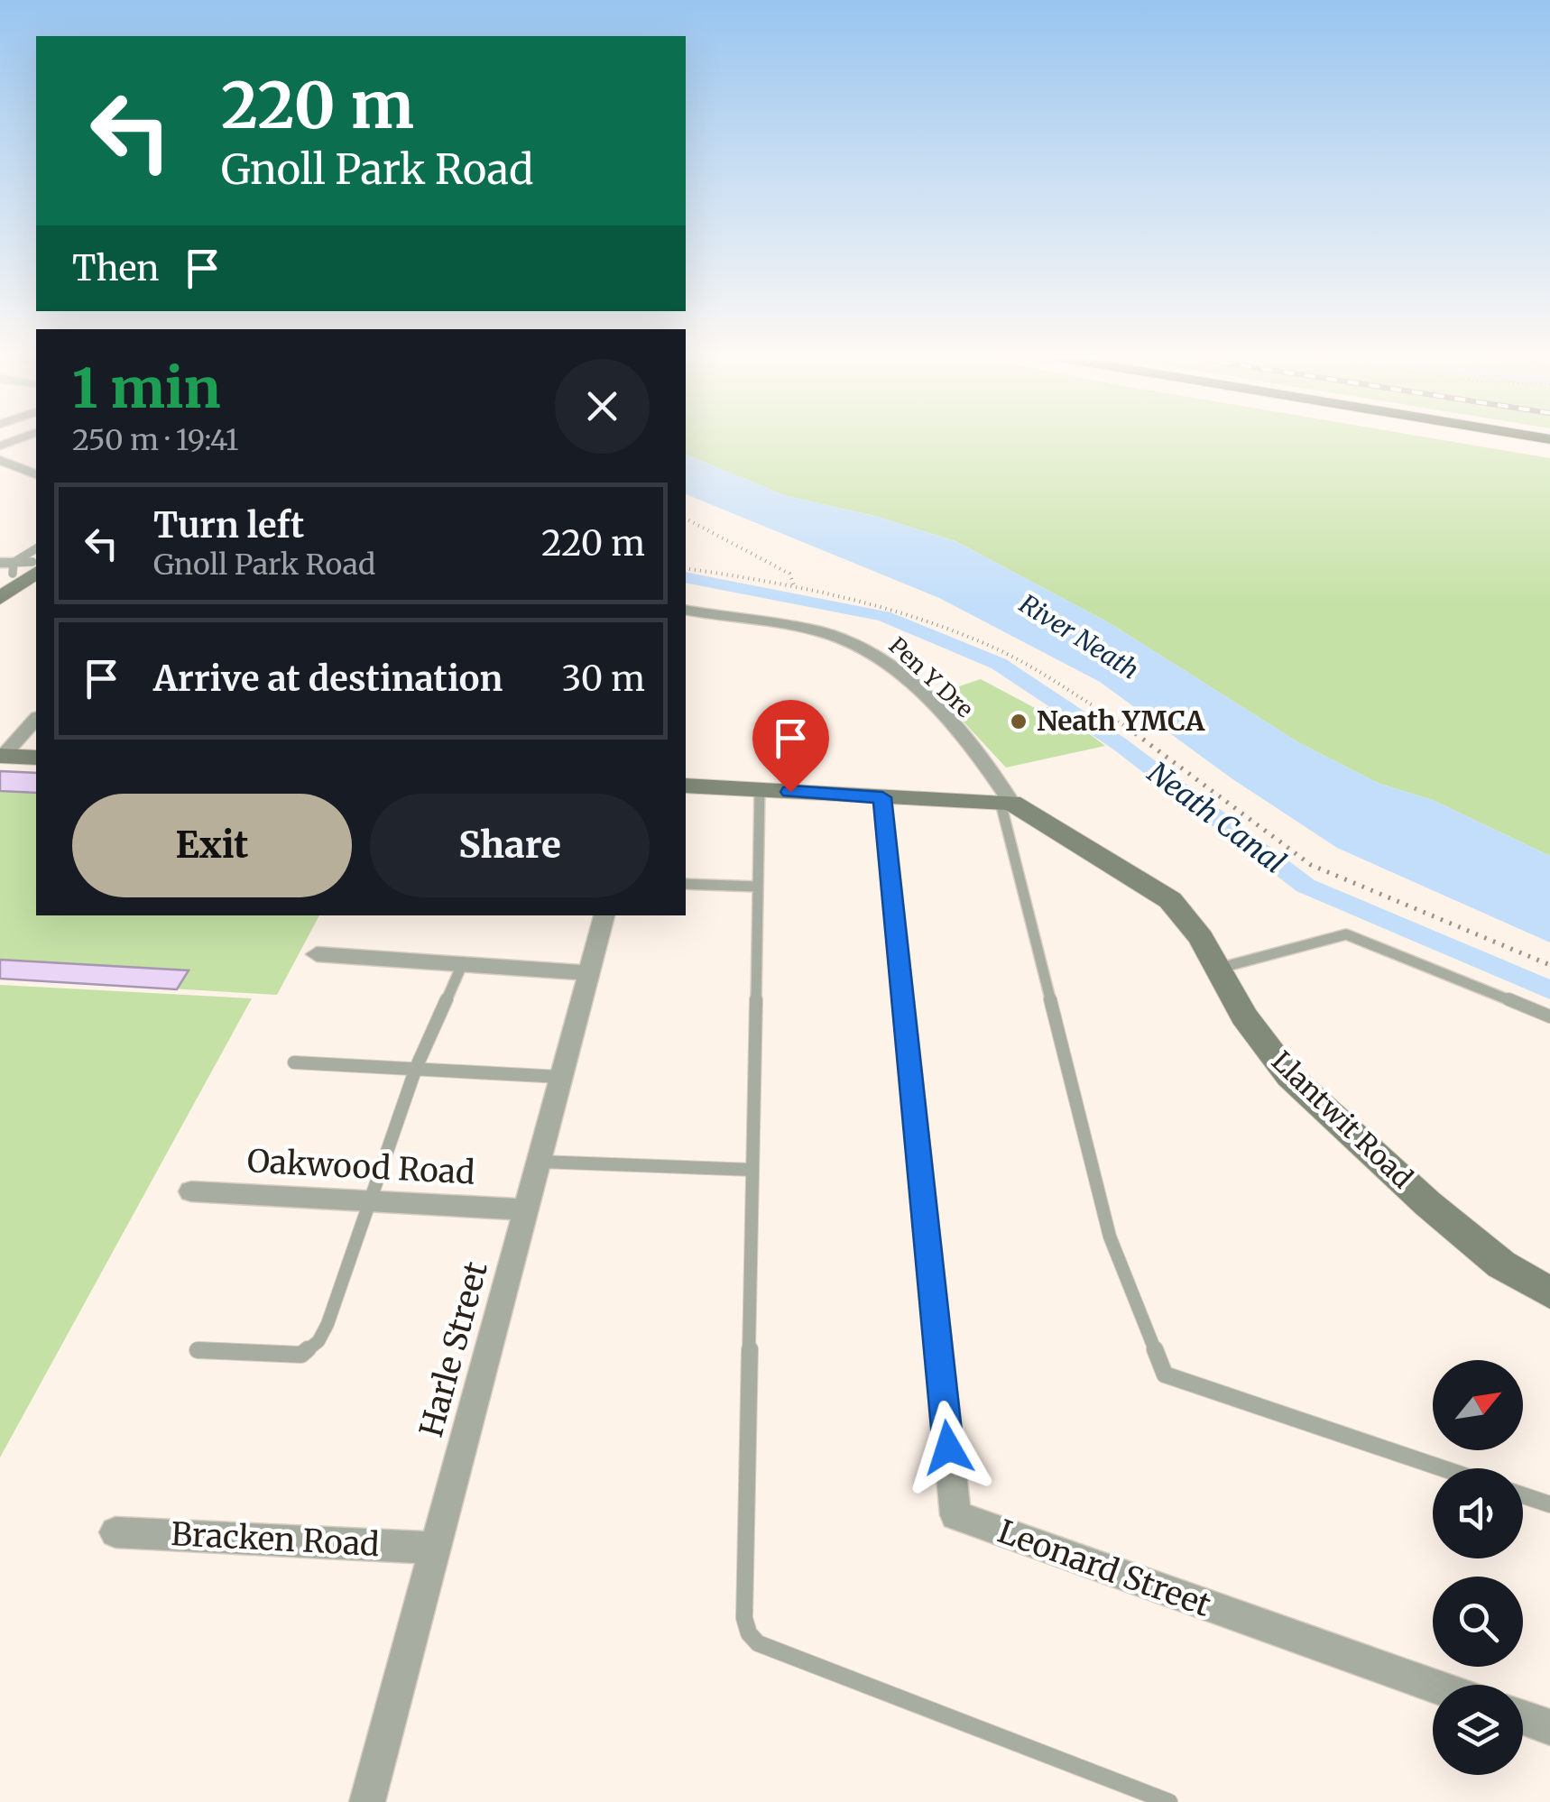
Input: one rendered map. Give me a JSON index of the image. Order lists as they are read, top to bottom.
{
  "streets": {
    "main road": ["Llantwit Road"],
    "street": [
      "Pen Y Dre",
      "Oakwood Road",
      "Harle Street",
      "Bracken Road",
      "Leonard Street"
    ]
  },
  "crossings": [
    ["Pen Y Dre", "Llantwit Road"],
    ["Llantwit Road", "Leonard Street"],
    ["Oakwood Road", "Harle Street"],
    ["Harle Street", "Bracken Road"]
  ],
  "water": ["River Neath", "Neath Canal"],
  "places": ["Neath YMCA"],
  "north": "top right",
  "page": {
    "turn": ["220 m", "Gnoll Park Road"],
    "then": "Then",
    "heading": ["1 min", "250 m · 19:41"],
    "list": [
      {
        "name": "Turn left",
        "note": "Gnoll Park Road",
        "value": "220 m"
      },
      {
        "name": "Arrive at destination",
        "value": "30 m"
      }
    ],
    "buttons": ["Exit", "Share"]
  }
}
